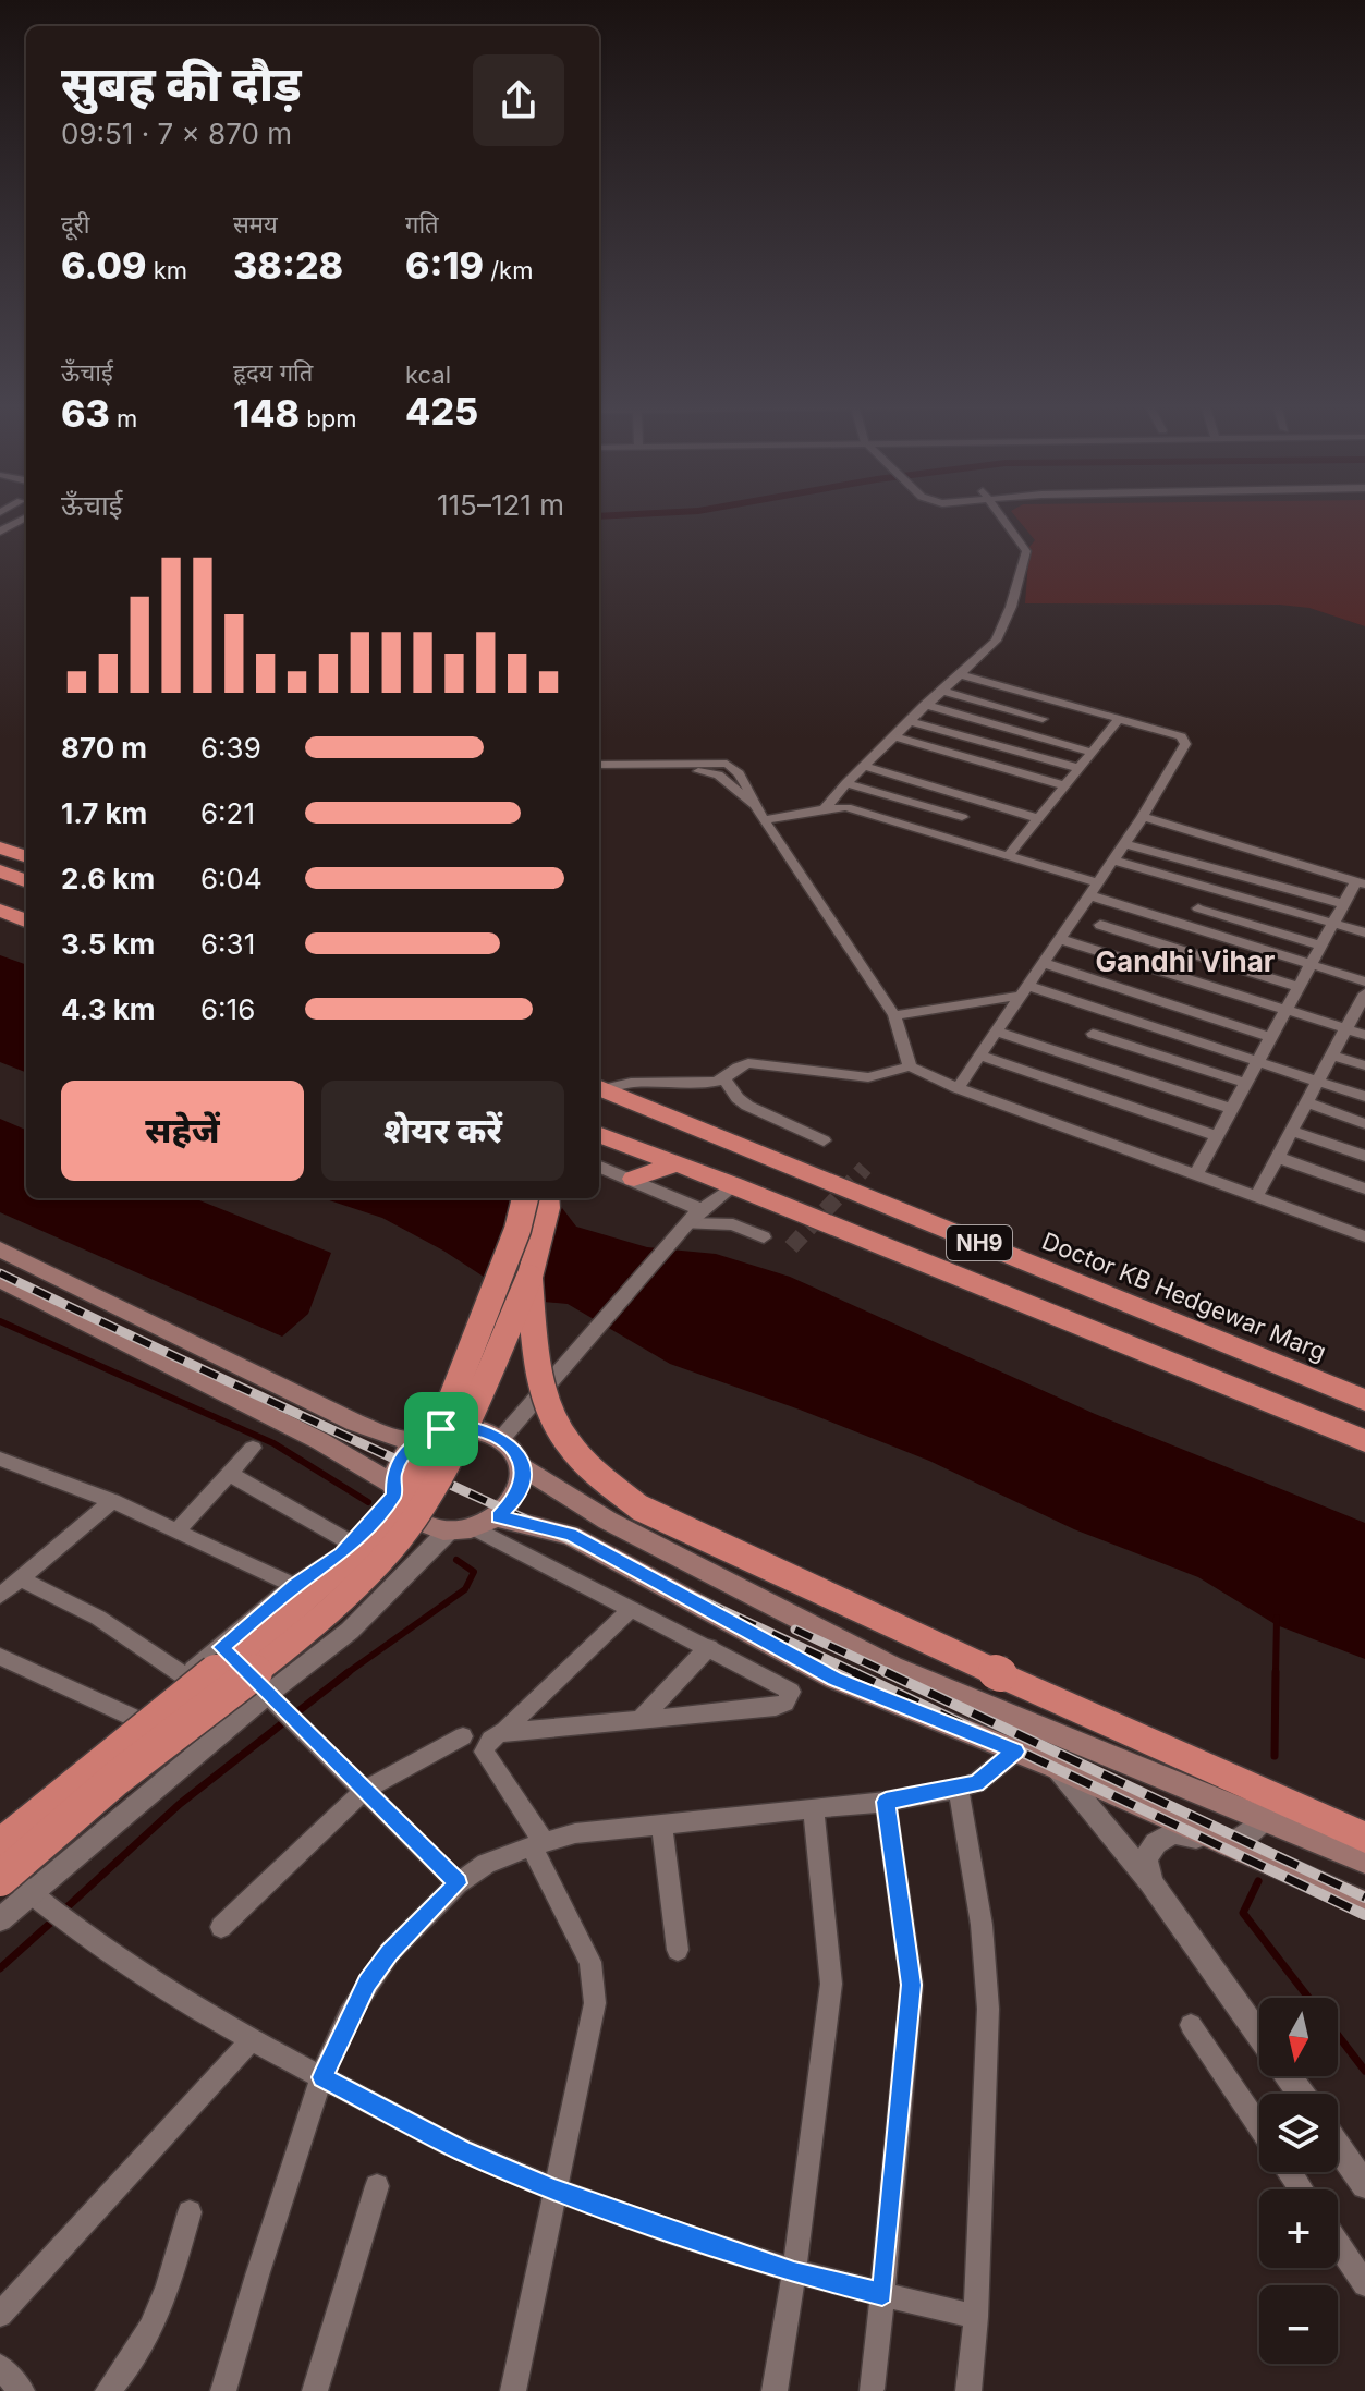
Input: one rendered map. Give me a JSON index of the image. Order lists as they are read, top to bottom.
{
  "streets": {
    "highway": ["NH9", "Doctor KB Hedgewar Marg"]
  },
  "districts": ["Gandhi Vihar"],
  "north": "bottom",
  "page": {
    "heading": ["सुबह की दौड़", "09:51 · 7 × 870 m"],
    "stats": [
      ["दूरी", "6.09 km"],
      ["समय", "38:28"],
      ["गति", "6:19 /km"],
      ["ऊँचाई", "63 m"],
      ["हृदय गति", "148 bpm"],
      ["kcal", "425"]
    ],
    "chart": ["ऊँचाई", "115–121 m"],
    "list": [
      {
        "name": "870 m",
        "note": "6:39"
      },
      {
        "name": "1.7 km",
        "note": "6:21"
      },
      {
        "name": "2.6 km",
        "note": "6:04"
      },
      {
        "name": "3.5 km",
        "note": "6:31"
      },
      {
        "name": "4.3 km",
        "note": "6:16"
      }
    ],
    "buttons": ["सहेजें", "शेयर करें"],
    "map_buttons": ["+", "−"]
  }
}
